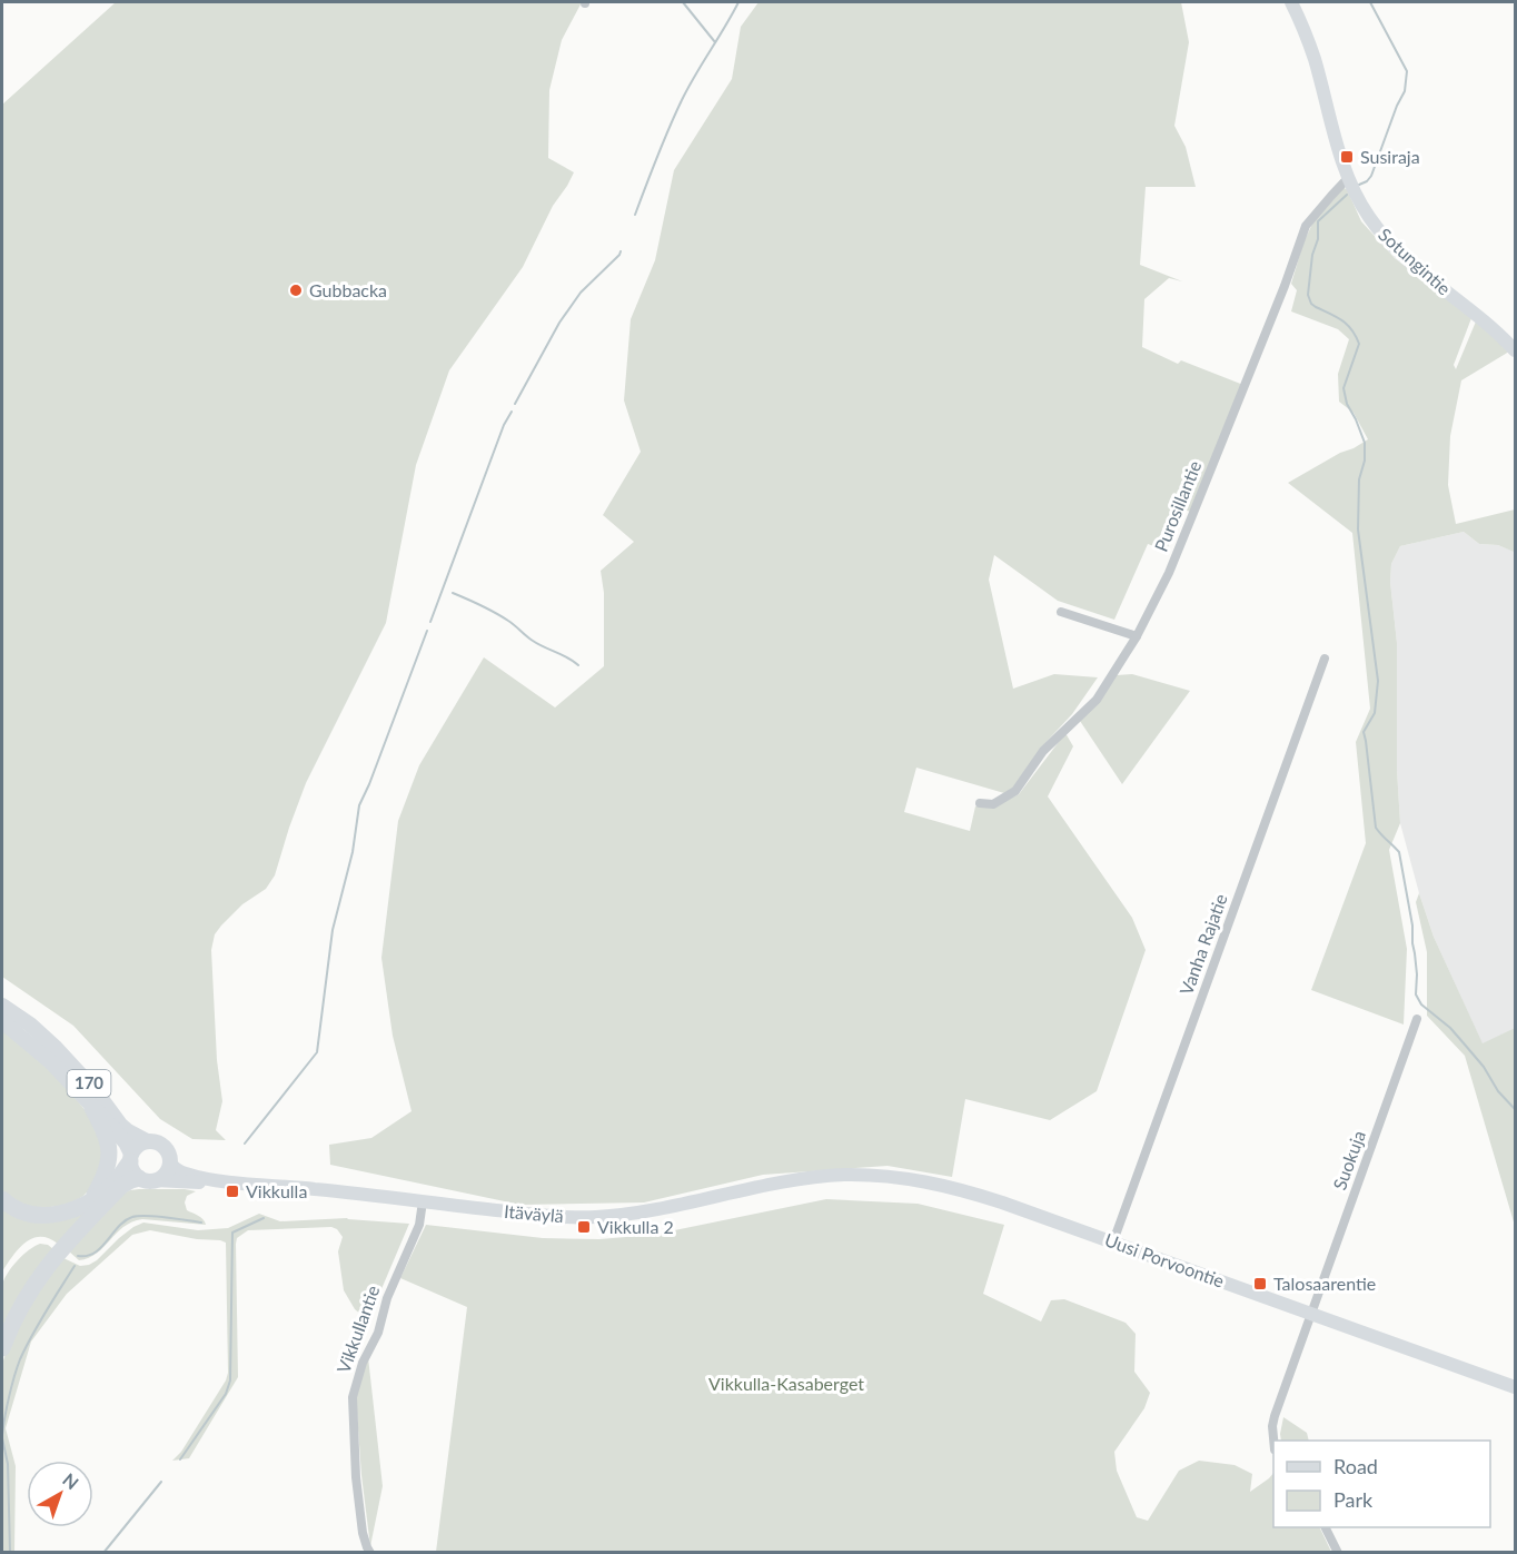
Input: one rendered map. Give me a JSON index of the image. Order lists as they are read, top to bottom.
{
  "streets": {
    "main road": [
      "Sotungintie",
      "170",
      "Itäväylä",
      "Uusi Porvoontie"
    ],
    "street": [
      "Purosillantie",
      "Vanha Rajatie",
      "Suokuja",
      "Vikkullantie"
    ]
  },
  "crossings": [
    ["Sotungintie", "Purosillantie"],
    ["Vanha Rajatie", "Uusi Porvoontie"],
    ["170", "Itäväylä"],
    ["Suokuja", "Uusi Porvoontie"],
    ["Itäväylä", "Uusi Porvoontie"],
    ["Itäväylä", "Vikkullantie"]
  ],
  "parks": ["Vikkulla-Kasaberget"],
  "places": {
    "transit": [
      "Susiraja",
      "Vikkulla",
      "Vikkulla 2",
      "Talosaarentie"
    ],
    "other": ["Gubbacka"]
  },
  "legend": ["Road", "Park"],
  "north": "top right"
}
